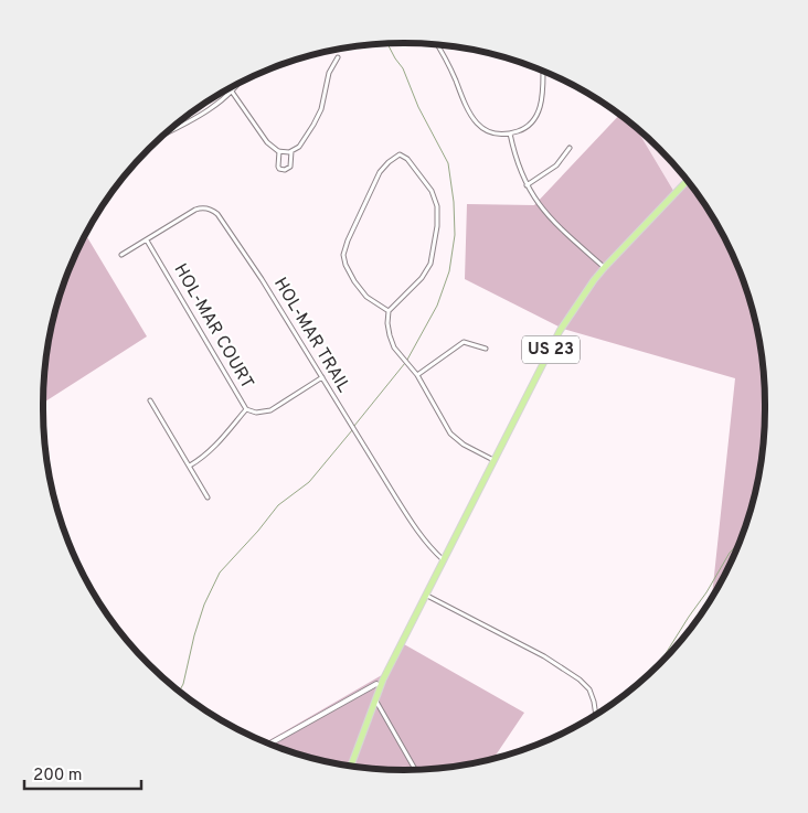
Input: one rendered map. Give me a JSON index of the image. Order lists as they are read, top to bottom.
{
  "streets": {
    "main road": ["US 23"],
    "street": ["HOL-MAR COURT", "HOL-MAR TRAIL"]
  },
  "crossings": [
    ["HOL-MAR COURT", "HOL-MAR TRAIL"],
    ["HOL-MAR TRAIL", "US 23"]
  ],
  "scale_bar": "200 m"
}
